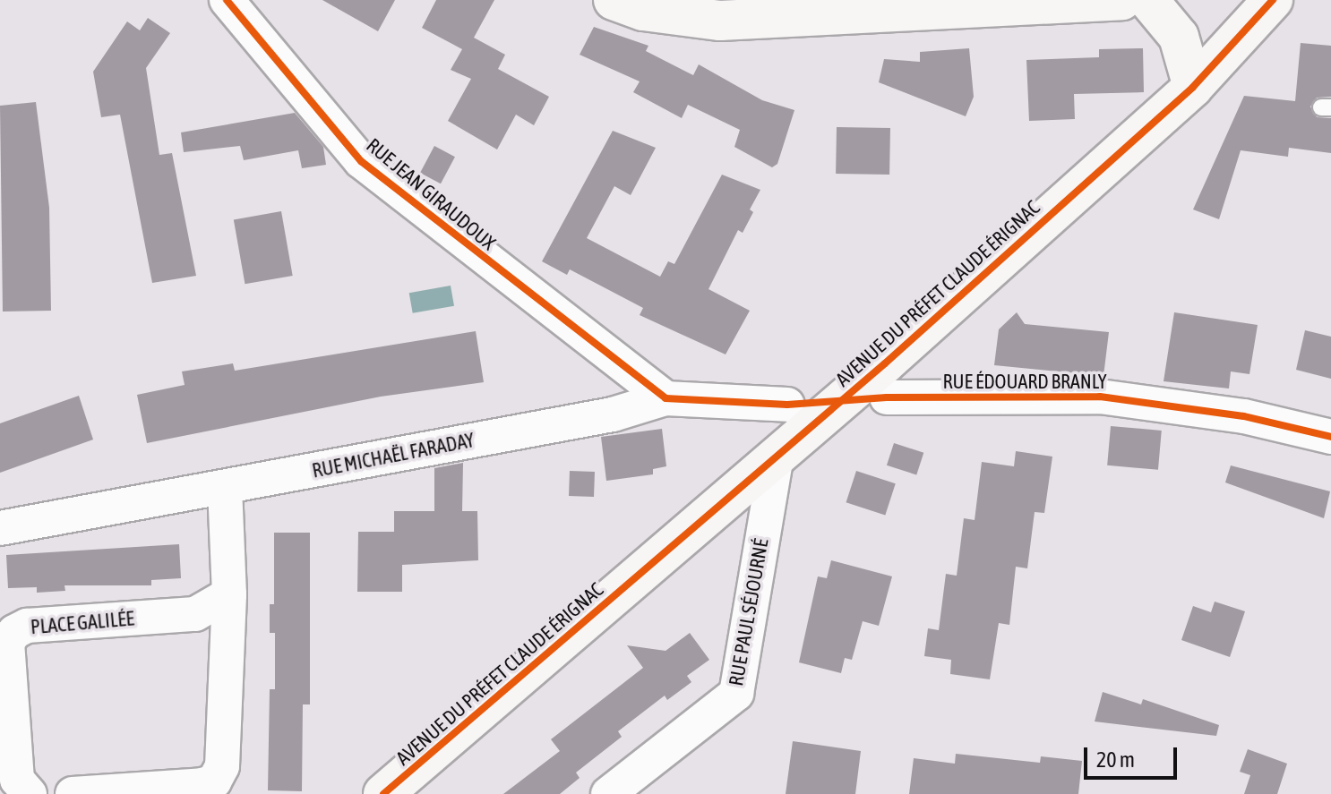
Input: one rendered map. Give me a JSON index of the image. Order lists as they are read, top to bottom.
{
  "streets": {
    "street": [
      "RUE JEAN GIRAUDOUX",
      "AVENUE DU PRÉFET CLAUDE ÉRIGNAC",
      "RUE ÉDOUARD BRANLY",
      "RUE MICHAËL FARADAY",
      "RUE PAUL SÉJOURNÉ",
      "PLACE GALILÉE"
    ]
  },
  "crossings": [
    ["RUE JEAN GIRAUDOUX", "RUE MICHAËL FARADAY"],
    ["AVENUE DU PRÉFET CLAUDE ÉRIGNAC", "RUE PAUL SÉJOURNÉ"]
  ],
  "scale_bar": "20 m"
}
